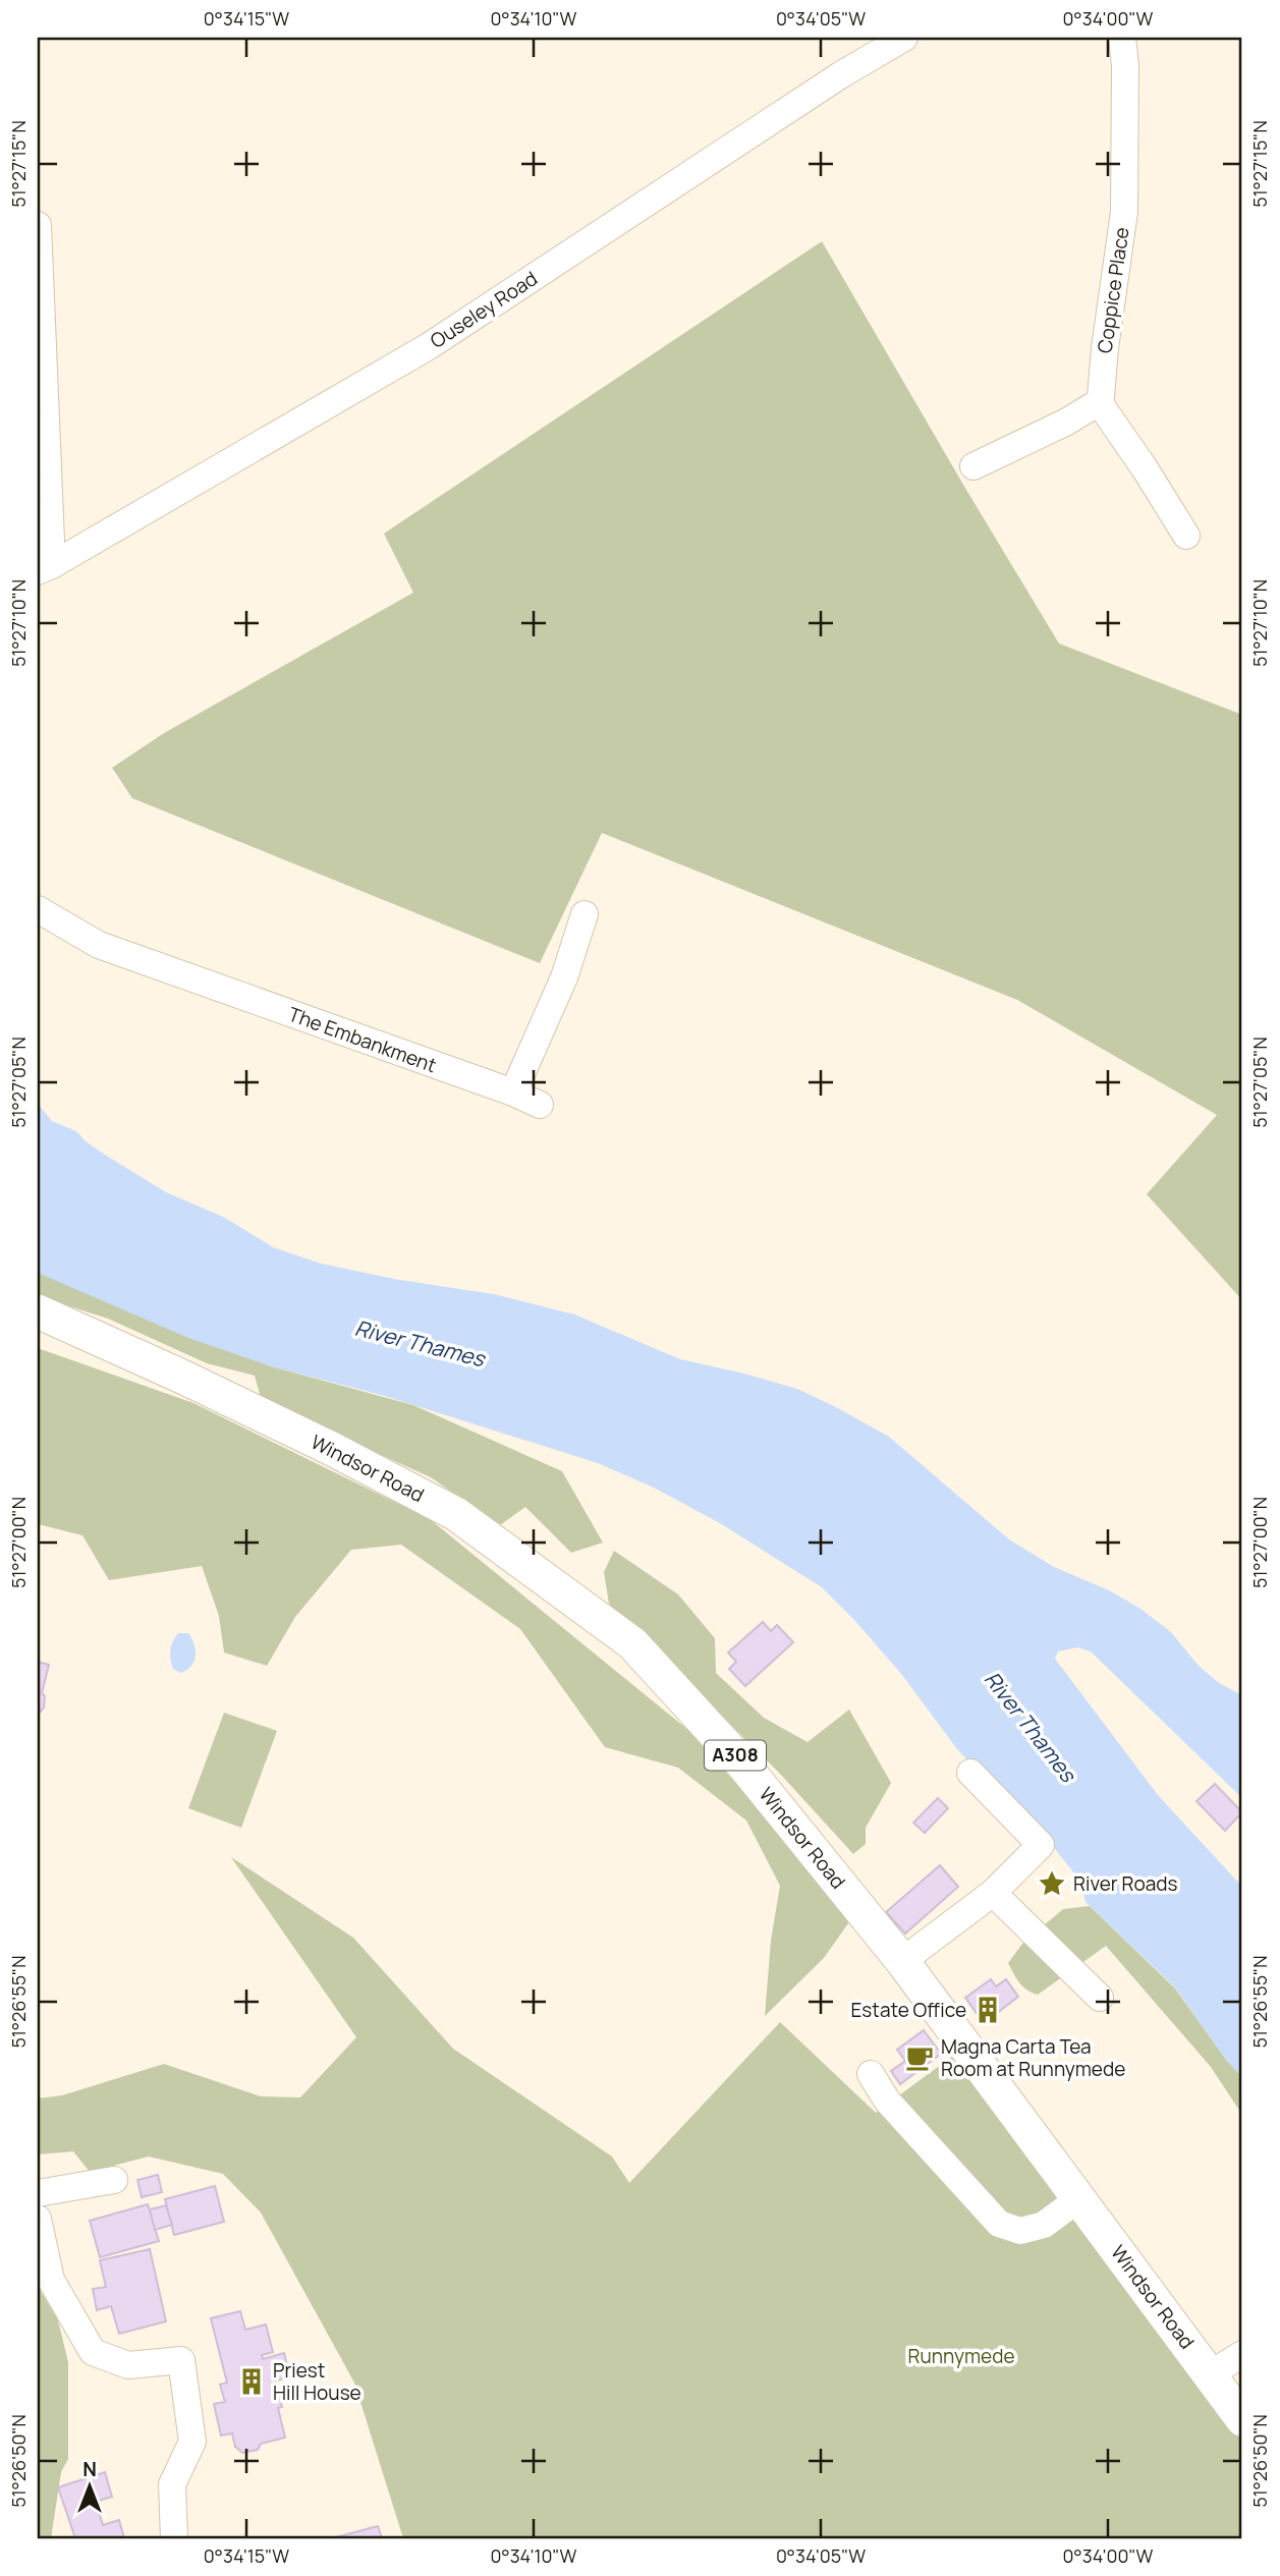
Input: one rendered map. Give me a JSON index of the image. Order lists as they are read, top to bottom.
{
  "streets": {
    "main road": ["Windsor Road", "A308"],
    "street": ["Coppice Place", "Ouseley Road", "The Embankment"]
  },
  "water": ["River Thames"],
  "parks": ["Runnymede"],
  "places": {
    "place": ["River Roads"],
    "building": ["Estate Office", "Priest Hill House"],
    "cafe": ["Magna Carta Tea Room at Runnymede"]
  },
  "north": "top",
  "coordinates": [
    "0°34'15\"W",
    "0°34'10\"W",
    "0°34'05\"W",
    "0°34'00\"W",
    "51°27'15\"N",
    "51°27'10\"N",
    "51°27'05\"N",
    "51°27'00\"N",
    "51°26'55\"N",
    "51°26'50\"N"
  ]
}
